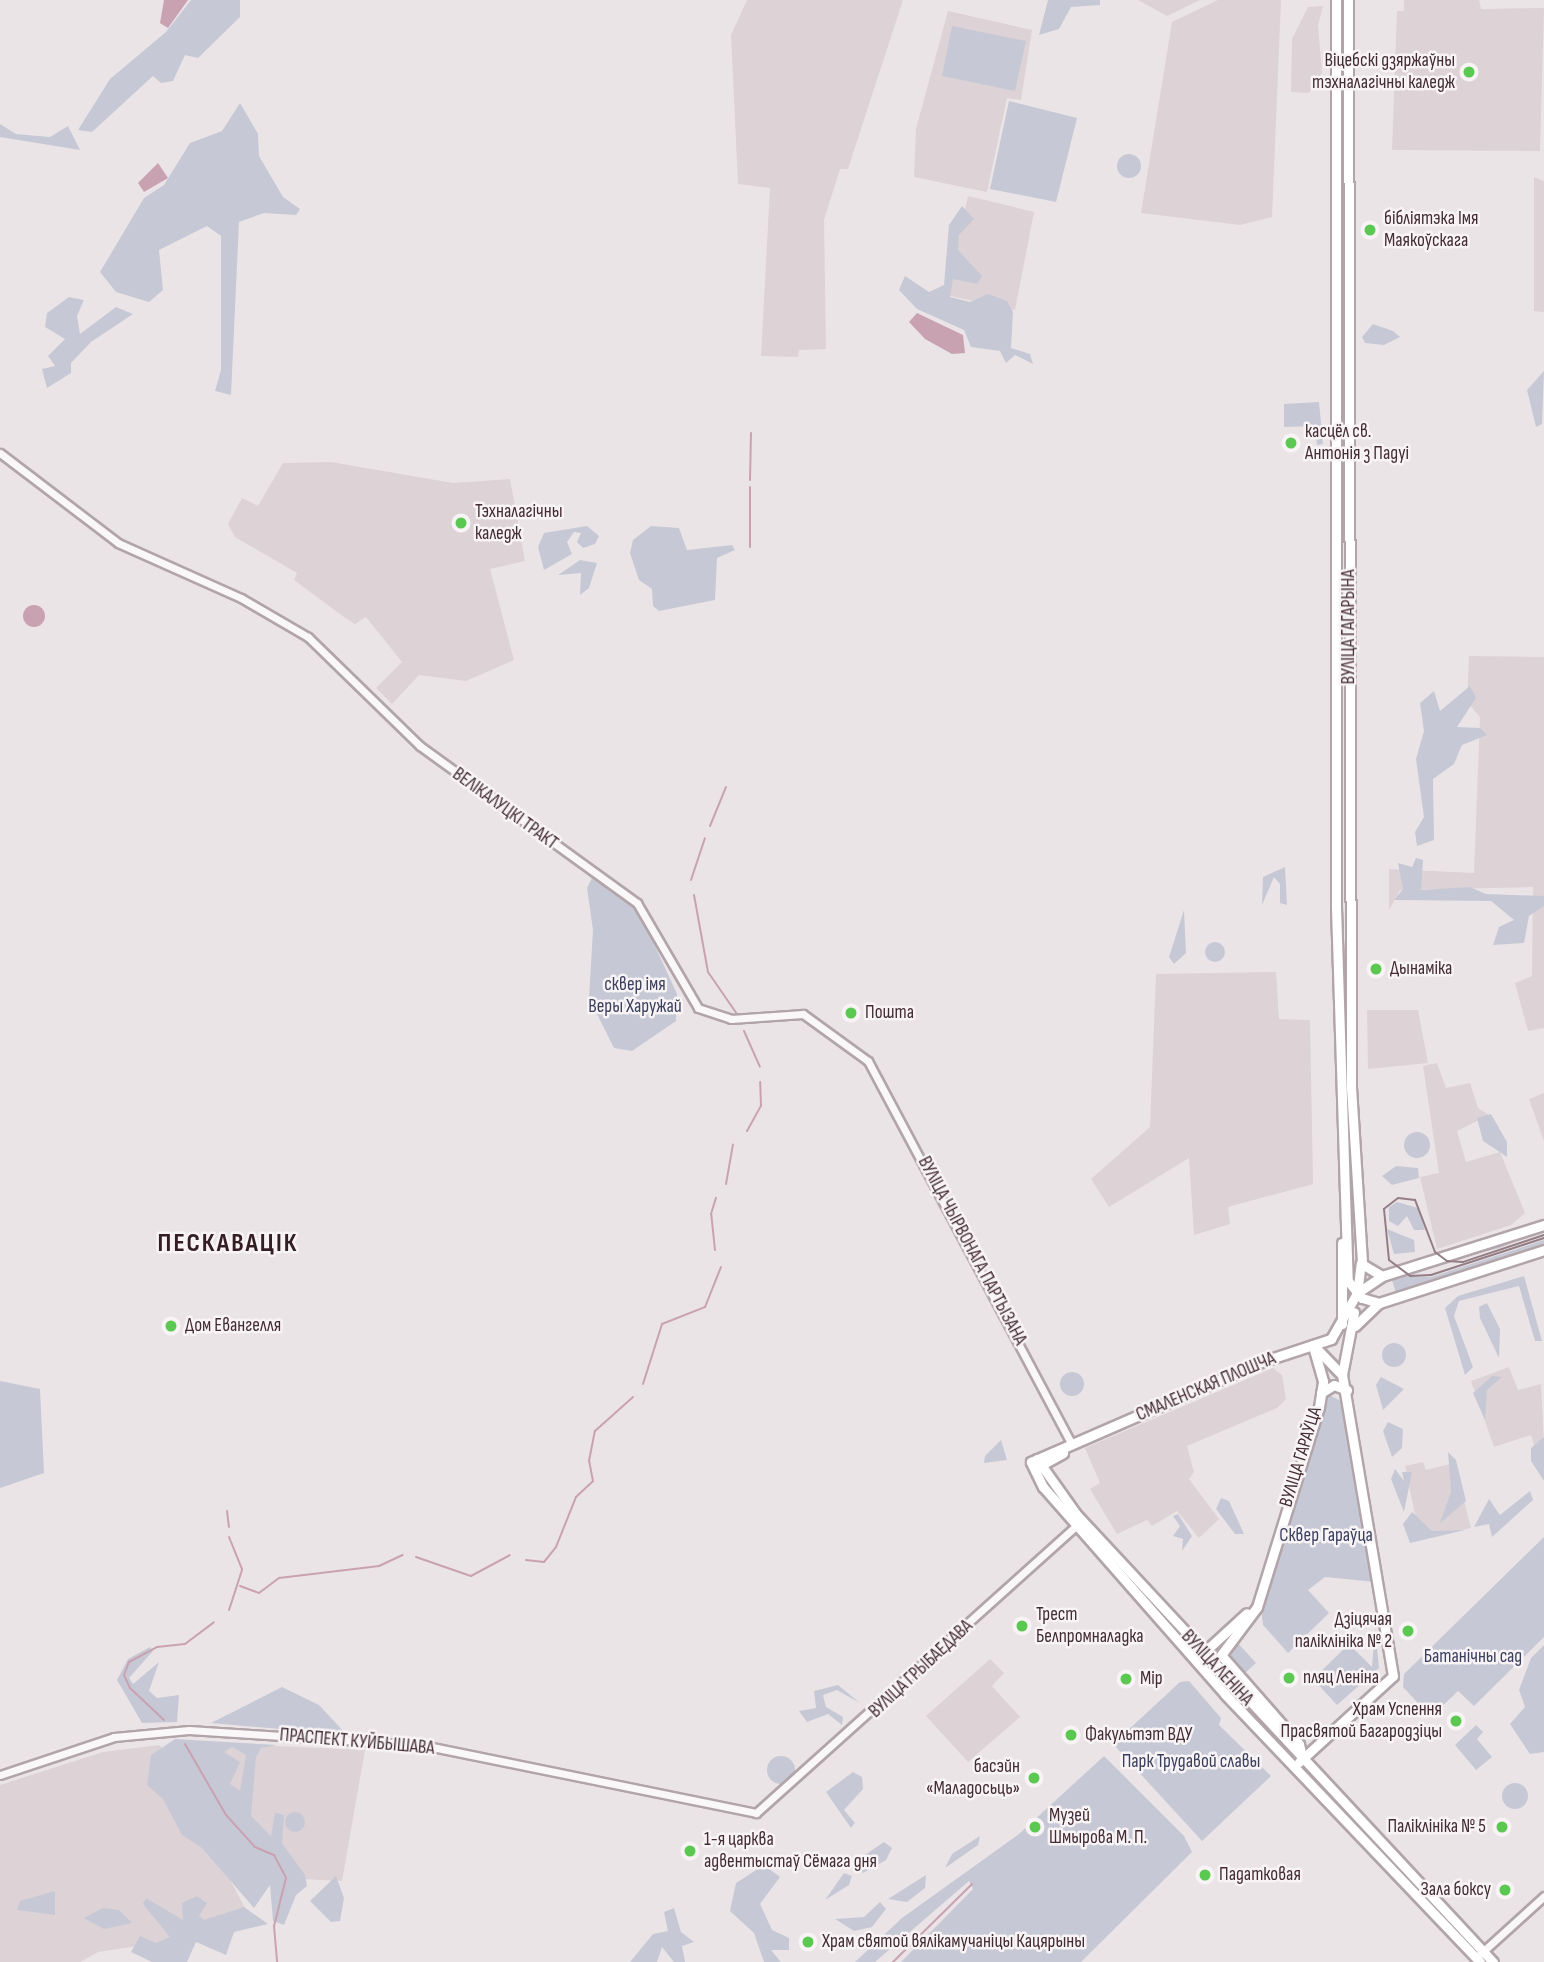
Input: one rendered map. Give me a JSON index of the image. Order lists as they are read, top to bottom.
{
  "streets": {
    "main road": [
      "ВУЛІЦА ГАГАРЫНА",
      "СМАЛЕНСКАЯ ПЛОШЧА",
      "ВУЛІЦА ГАРАЎЦА",
      "ВУЛІЦА ЛЕНІНА"
    ],
    "street": [
      "ВЕЛІКАЛУЦКІ ТРАКТ",
      "ВУЛІЦА ЧЫРВОНАГА ПАРТЫЗАНА",
      "ВУЛІЦА ГРЫБАЕДАВА",
      "ПРАСПЕКТ КУЙБЫШАВА"
    ]
  },
  "crossings": [
    ["ВУЛІЦА ГАГАРЫНА", "СМАЛЕНСКАЯ ПЛОШЧА"],
    ["ВЕЛІКАЛУЦКІ ТРАКТ", "ВУЛІЦА ЧЫРВОНАГА ПАРТЫЗАНА"],
    ["ВУЛІЦА ЧЫРВОНАГА ПАРТЫЗАНА", "СМАЛЕНСКАЯ ПЛОШЧА"],
    ["СМАЛЕНСКАЯ ПЛОШЧА", "ВУЛІЦА ГАРАЎЦА"],
    ["СМАЛЕНСКАЯ ПЛОШЧА", "ВУЛІЦА ЛЕНІНА"],
    ["ВУЛІЦА ГАРАЎЦА", "ВУЛІЦА ЛЕНІНА"],
    ["ВУЛІЦА ЛЕНІНА", "ВУЛІЦА ГРЫБАЕДАВА"],
    ["ВУЛІЦА ГРЫБАЕДАВА", "ПРАСПЕКТ КУЙБЫШАВА"]
  ],
  "districts": ["ПЕСКАВАЦІК"],
  "parks": [
    "сквер імя Веры Харужай",
    "Сквер Гараўца",
    "Батанічны сад",
    "Парк Трудавой славы"
  ],
  "places": [
    "Віцебскі дзяржаўны тэхналагічны каледж",
    "бібліятэка Імя Маякоўскага",
    "касцёл св. Антонія з Падуі",
    "Тэхналагічны каледж",
    "Дынаміка",
    "Пошта",
    "Дом Евангелля",
    "Трест Белпромналадка",
    "Дзіцячая паліклініка № 2",
    "пляц Леніна",
    "Мір",
    "Храм Успення Прасвятой Багародзіцы",
    "Факультэт ВДУ",
    "басэйн «Маладосьць»",
    "Музей Шмырова М. П.",
    "Паліклініка № 5",
    "1-я царква адвентыстаў Сёмага дня",
    "Падатковая",
    "Зала боксу",
    "Храм святой вялікамучаніцы Кацярыны"
  ]
}
